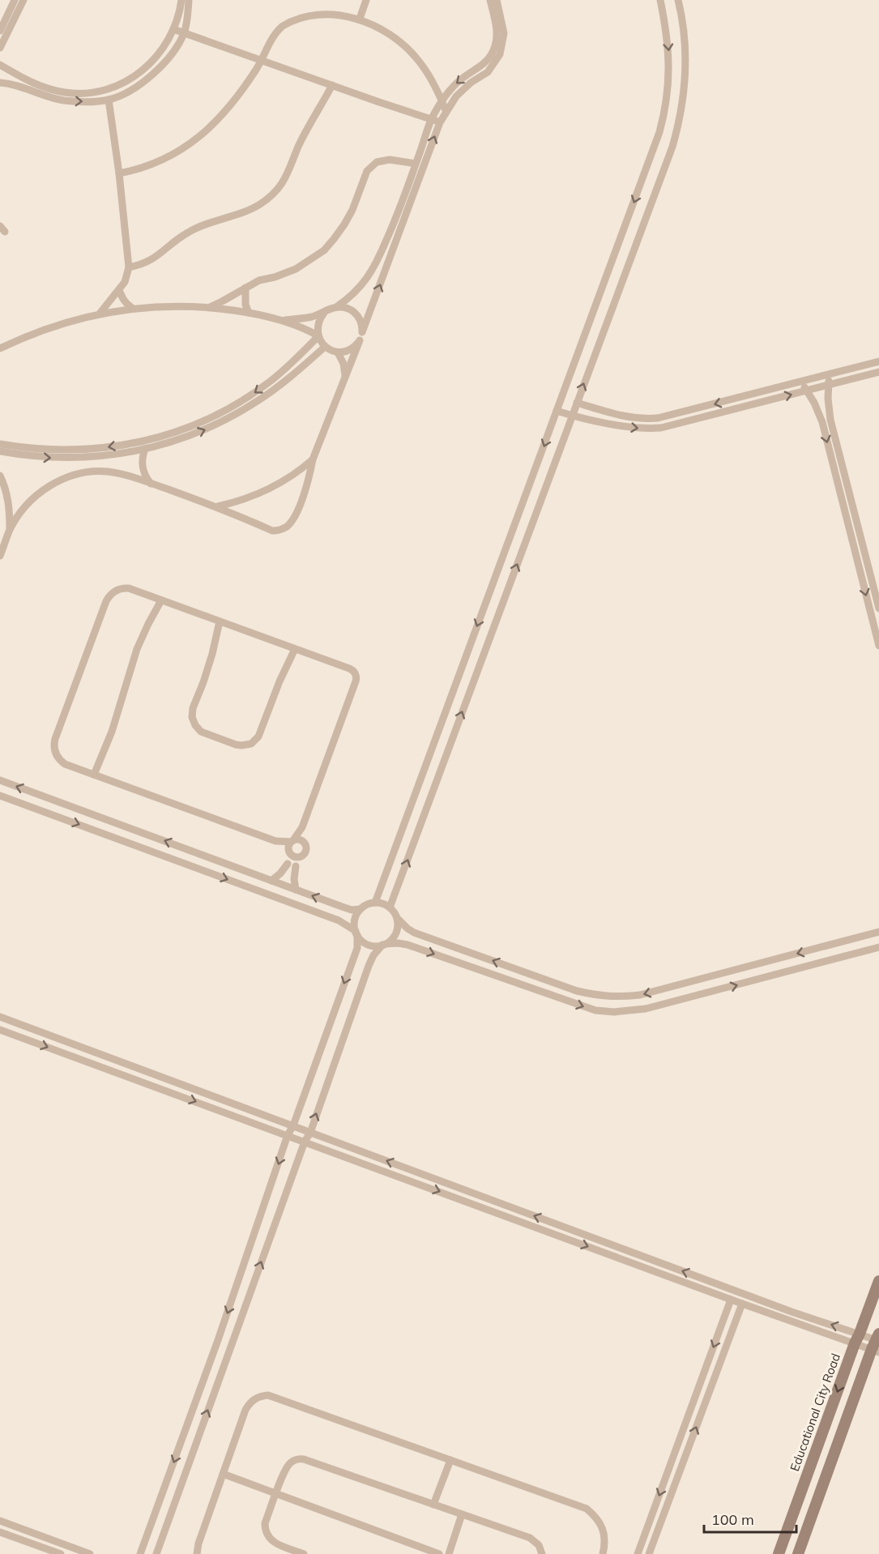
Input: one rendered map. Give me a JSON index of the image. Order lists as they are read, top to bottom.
{
  "streets": {
    "street": ["Educational City Road"]
  },
  "scale_bar": "100 m"
}
